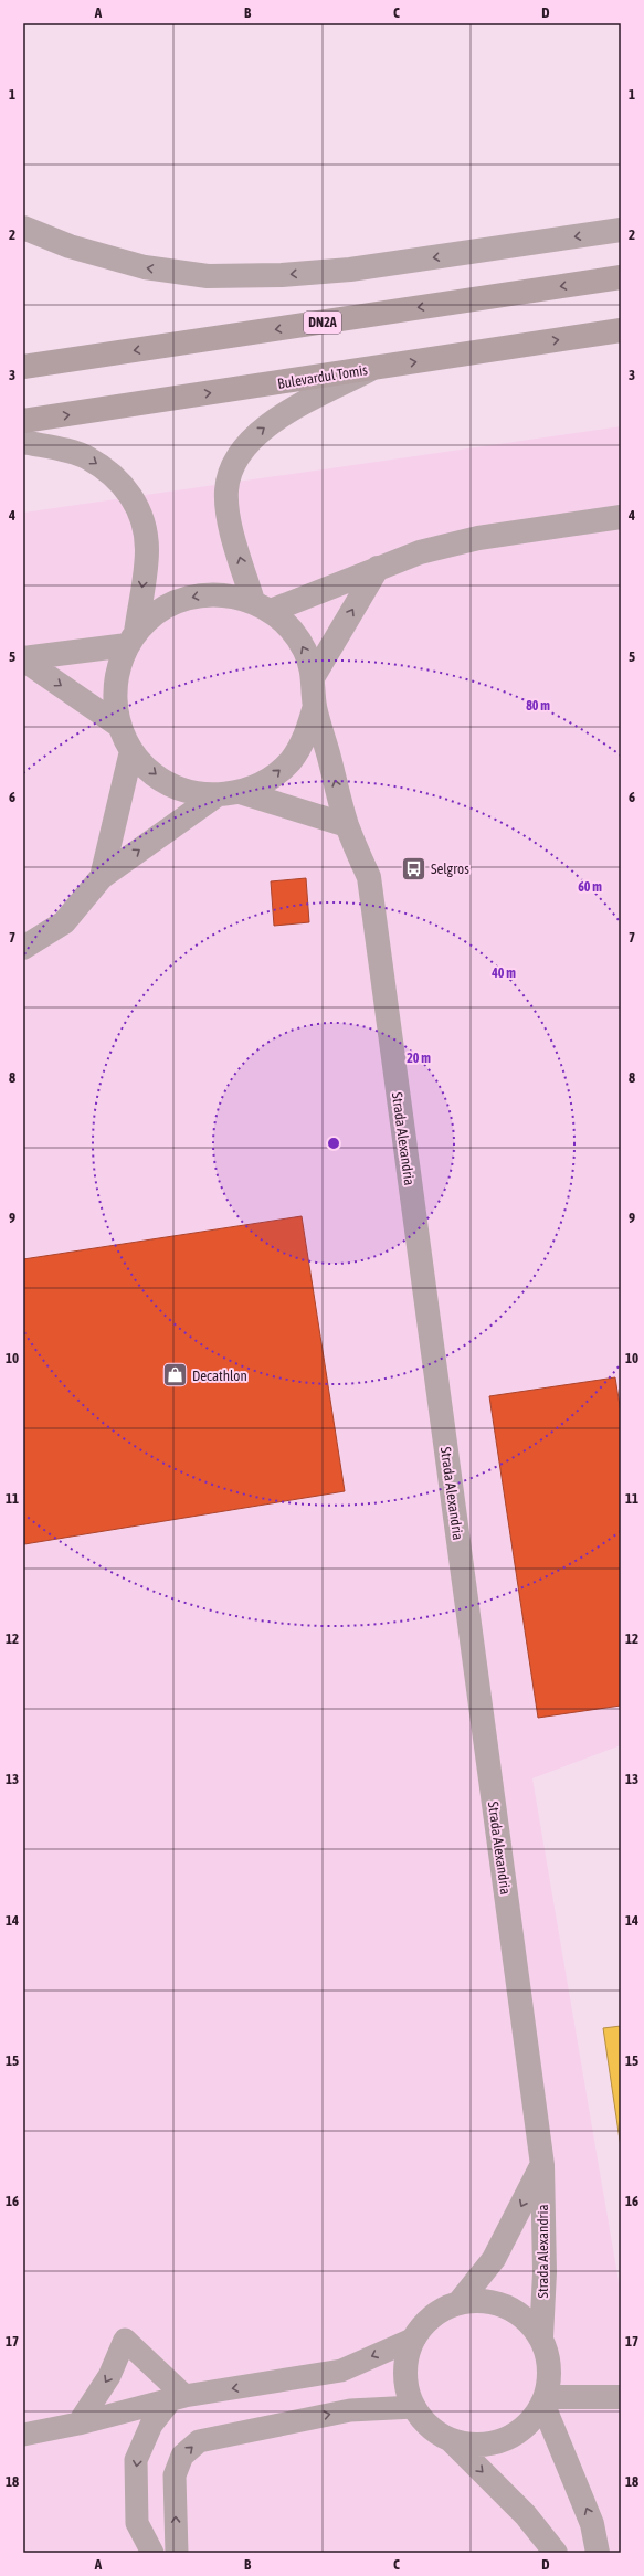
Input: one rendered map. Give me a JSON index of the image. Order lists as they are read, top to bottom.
{
  "streets": {
    "main road": ["DN2A", "Bulevardul Tomis"],
    "street": ["Strada Alexandria"]
  },
  "places": {
    "bus stop": ["Selgros"],
    "shop": ["Decathlon"]
  },
  "grid": {
    "columns": [
      "A",
      "B",
      "C",
      "D"
    ],
    "rows": [
      "1",
      "2",
      "3",
      "4",
      "5",
      "6",
      "7",
      "8",
      "9",
      "10",
      "11",
      "12",
      "13",
      "14",
      "15",
      "16",
      "17",
      "18"
    ]
  },
  "rings": [
    "80 m",
    "60 m",
    "40 m",
    "20 m"
  ]
}
